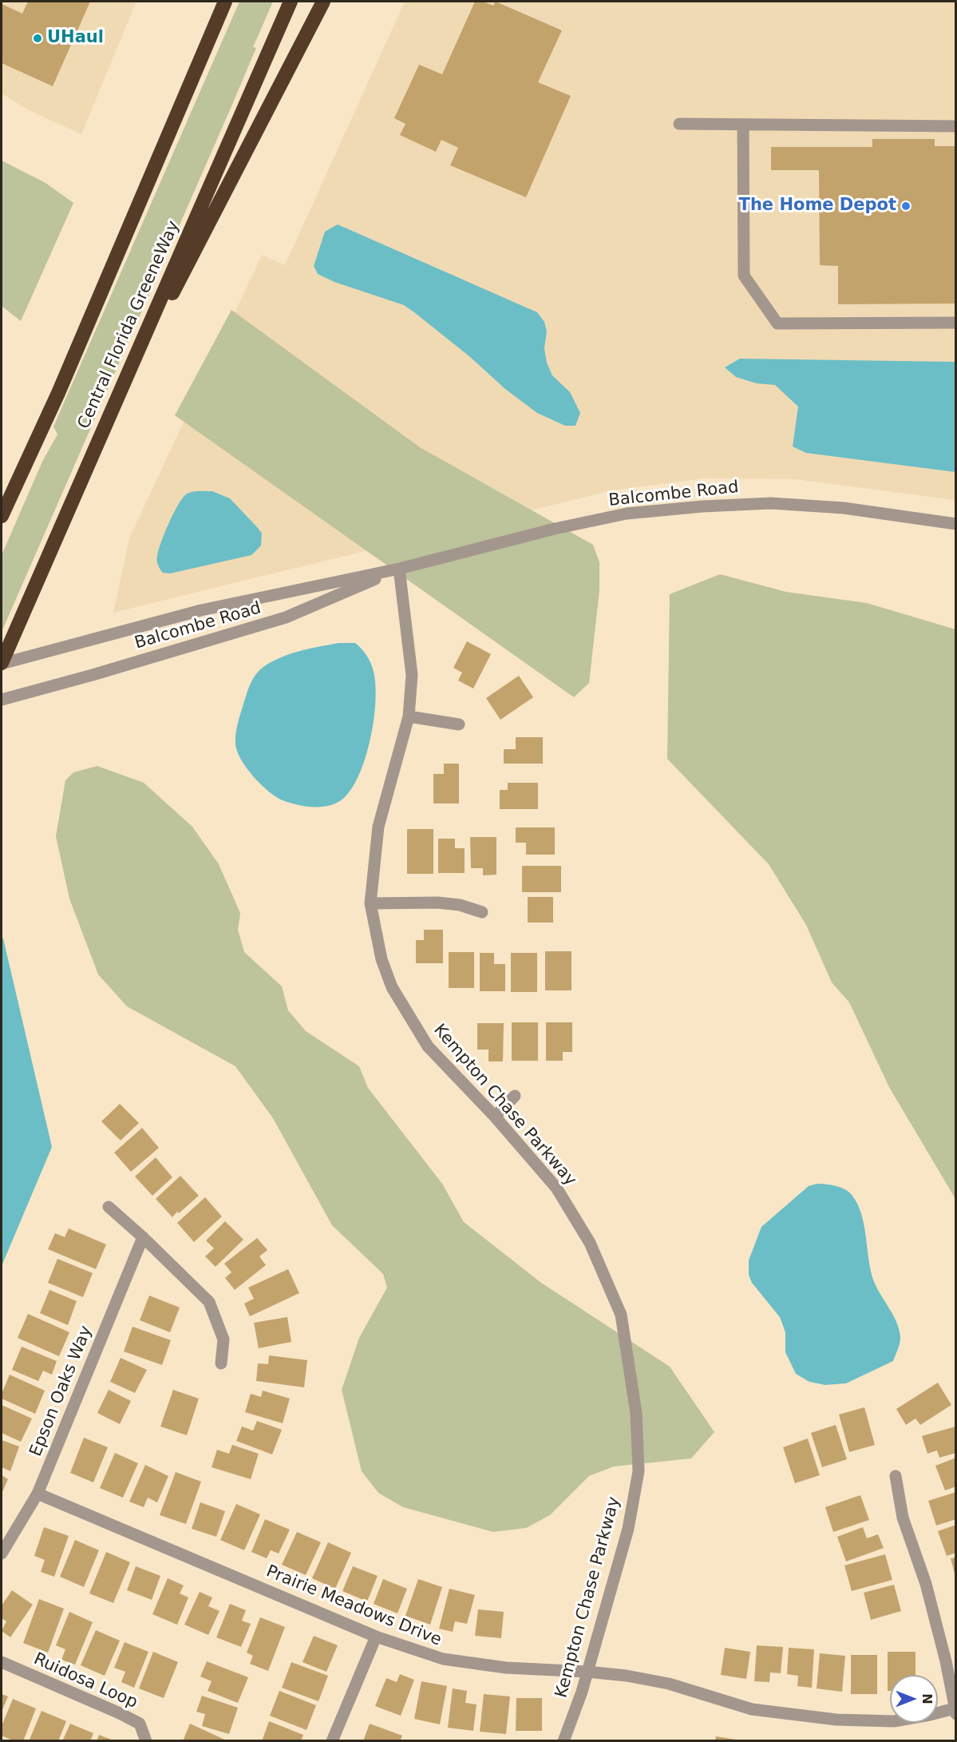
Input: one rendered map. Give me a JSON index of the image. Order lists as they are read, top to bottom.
{
  "streets": {
    "highway": ["Central Florida GreeneWay"],
    "street": [
      "Balcombe Road",
      "Kempton Chase Parkway",
      "Epson Oaks Way",
      "Prairie Meadows Drive",
      "Ruidosa Loop"
    ]
  },
  "crossings": [
    ["Central Florida GreeneWay", "Balcombe Road"],
    ["Balcombe Road", "Kempton Chase Parkway"],
    ["Kempton Chase Parkway", "Prairie Meadows Drive"],
    ["Epson Oaks Way", "Prairie Meadows Drive"]
  ],
  "places": ["UHaul", "The Home Depot"],
  "north": "right"
}
